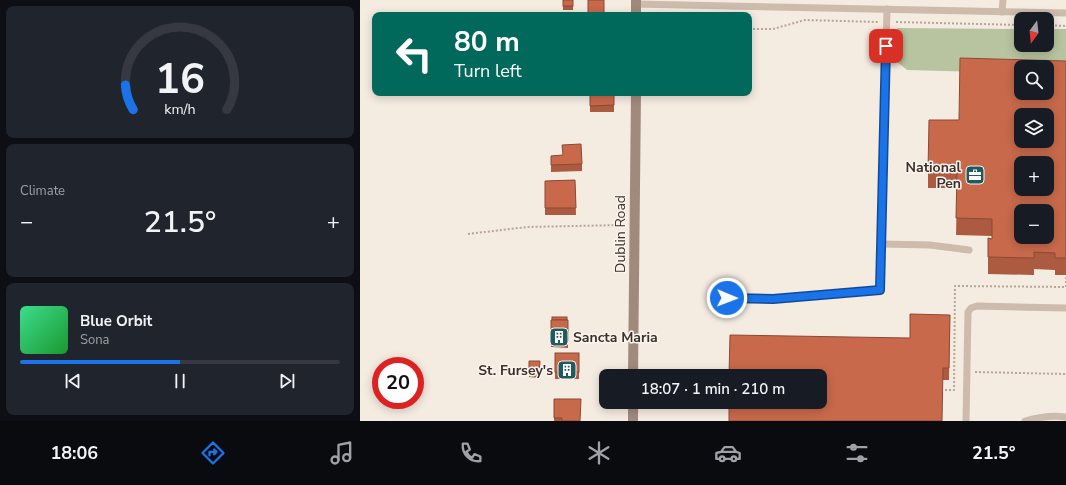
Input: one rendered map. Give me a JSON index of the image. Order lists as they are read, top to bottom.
{
  "streets": {
    "main road": ["Dublin Road"]
  },
  "places": {
    "office": ["National Pen"],
    "building": ["Sancta Maria", "St. Fursey's"]
  },
  "north": "bottom",
  "page": {
    "map_buttons": ["+", "−"],
    "turn": ["80 m", "Turn left"],
    "tile": "Climate",
    "heat": ["−", "21.5°", "+"],
    "song": ["Blue Orbit", "Sona"],
    "limit": "20",
    "trip": "18:07 · 1 min · 210 m",
    "tabs": ["18:06", "21.5°"],
    "gauge": ["16", "km/h"]
  }
}
